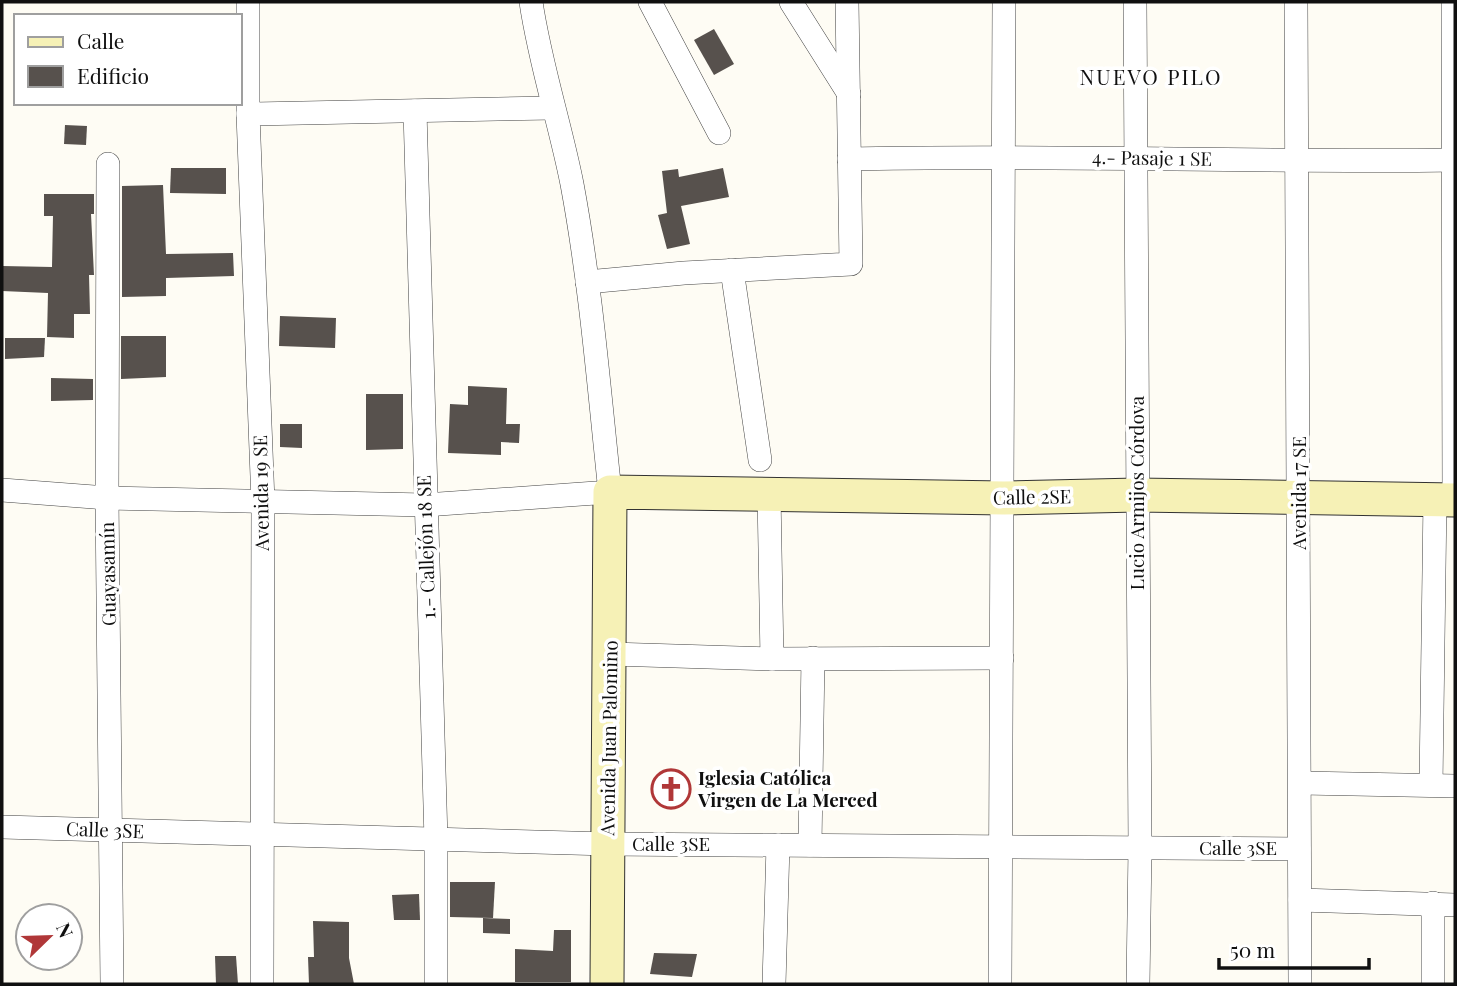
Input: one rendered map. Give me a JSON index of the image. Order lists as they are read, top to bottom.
{
  "streets": {
    "street": [
      "4.- Pasaje 1 SE",
      "Avenida 19 SE",
      "Lucio Armijos Córdova",
      "Avenida 17 SE",
      "Calle 2SE",
      "1.- Callejón 18 SE",
      "Guayasamín",
      "Avenida Juan Palomino",
      "Calle 3SE"
    ]
  },
  "crossings": [
    ["4.- Pasaje 1 SE", "Lucio Armijos Córdova"],
    ["4.- Pasaje 1 SE", "Avenida 17 SE"],
    ["Avenida 19 SE", "Calle 3SE"],
    ["Lucio Armijos Córdova", "Calle 2SE"],
    ["Lucio Armijos Córdova", "Calle 3SE"],
    ["Avenida 17 SE", "Calle 2SE"],
    ["Avenida 17 SE", "Calle 3SE"],
    ["Calle 2SE", "Avenida Juan Palomino"],
    ["1.- Callejón 18 SE", "Calle 3SE"],
    ["Guayasamín", "Calle 3SE"],
    ["Avenida Juan Palomino", "Calle 3SE"]
  ],
  "districts": ["NUEVO PILO"],
  "places": {
    "church": ["Iglesia Católica Virgen de La Merced"]
  },
  "legend": ["Calle", "Edificio"],
  "scale_bar": "50 m",
  "north": "top right"
}
